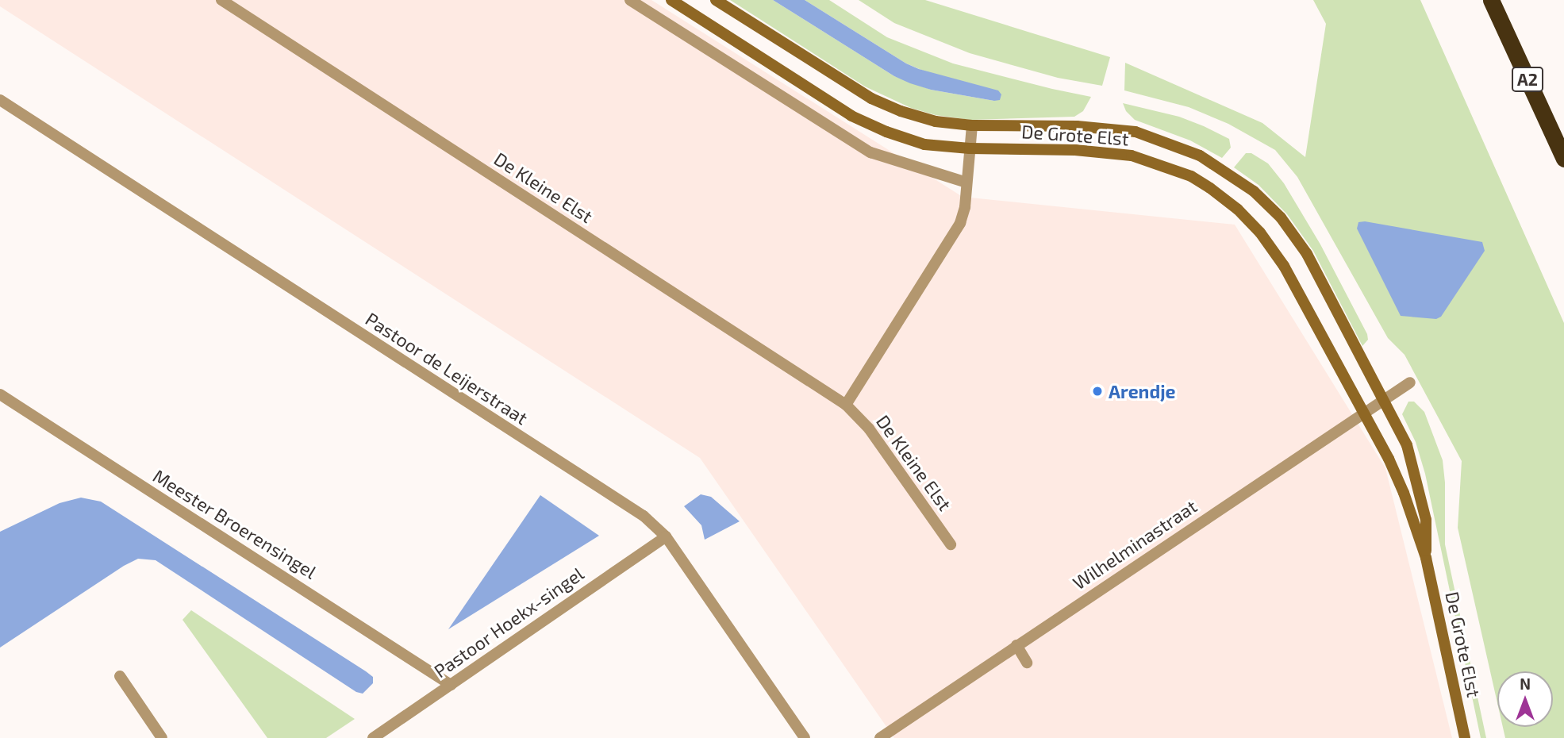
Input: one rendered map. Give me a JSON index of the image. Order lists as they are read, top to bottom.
{
  "streets": {
    "highway": ["A2"],
    "main road": ["De Grote Elst"],
    "street": [
      "De Kleine Elst",
      "Pastoor de Leijerstraat",
      "Meester Broerensingel",
      "Wilhelminastraat",
      "Pastoor Hoekx-singel"
    ]
  },
  "crossings": [
    ["De Grote Elst", "Wilhelminastraat"],
    ["Pastoor de Leijerstraat", "Pastoor Hoekx-singel"],
    ["Meester Broerensingel", "Pastoor Hoekx-singel"]
  ],
  "places": ["Arendje"],
  "north": "top"
}
